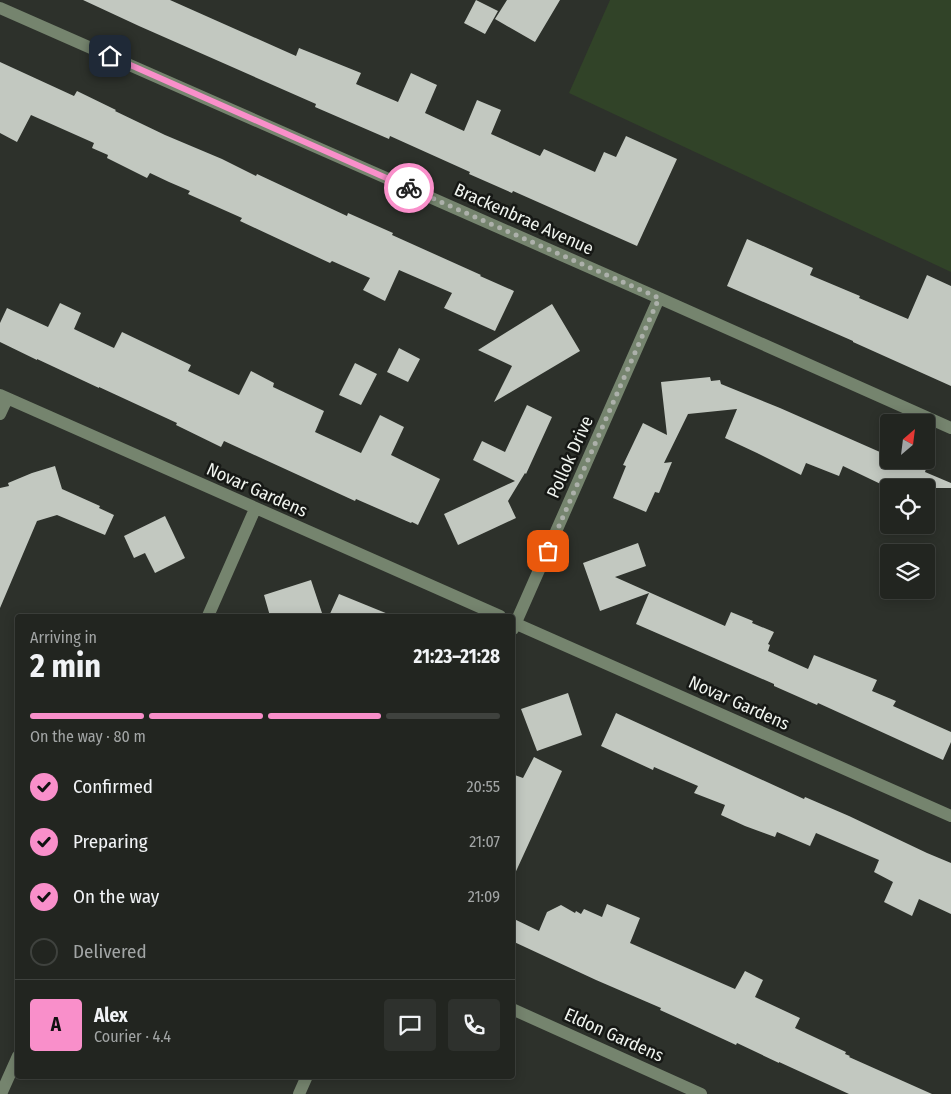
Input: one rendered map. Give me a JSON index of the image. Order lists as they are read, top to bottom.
{
  "streets": {
    "street": [
      "Brackenbrae Avenue",
      "Pollok Drive",
      "Novar Gardens",
      "Eldon Gardens"
    ]
  },
  "crossings": [
    ["Brackenbrae Avenue", "Pollok Drive"]
  ],
  "north": "top right",
  "page": {
    "heading": ["2 min", "Arriving in", "21:23–21:28"],
    "panel": ["Alex", "Courier · 4.4"],
    "bar": "On the way · 80 m",
    "list": [
      ["Confirmed", "20:55"],
      ["Preparing", "21:07"],
      ["On the way", "21:09"],
      "Delivered"
    ],
    "round": "A"
  }
}
